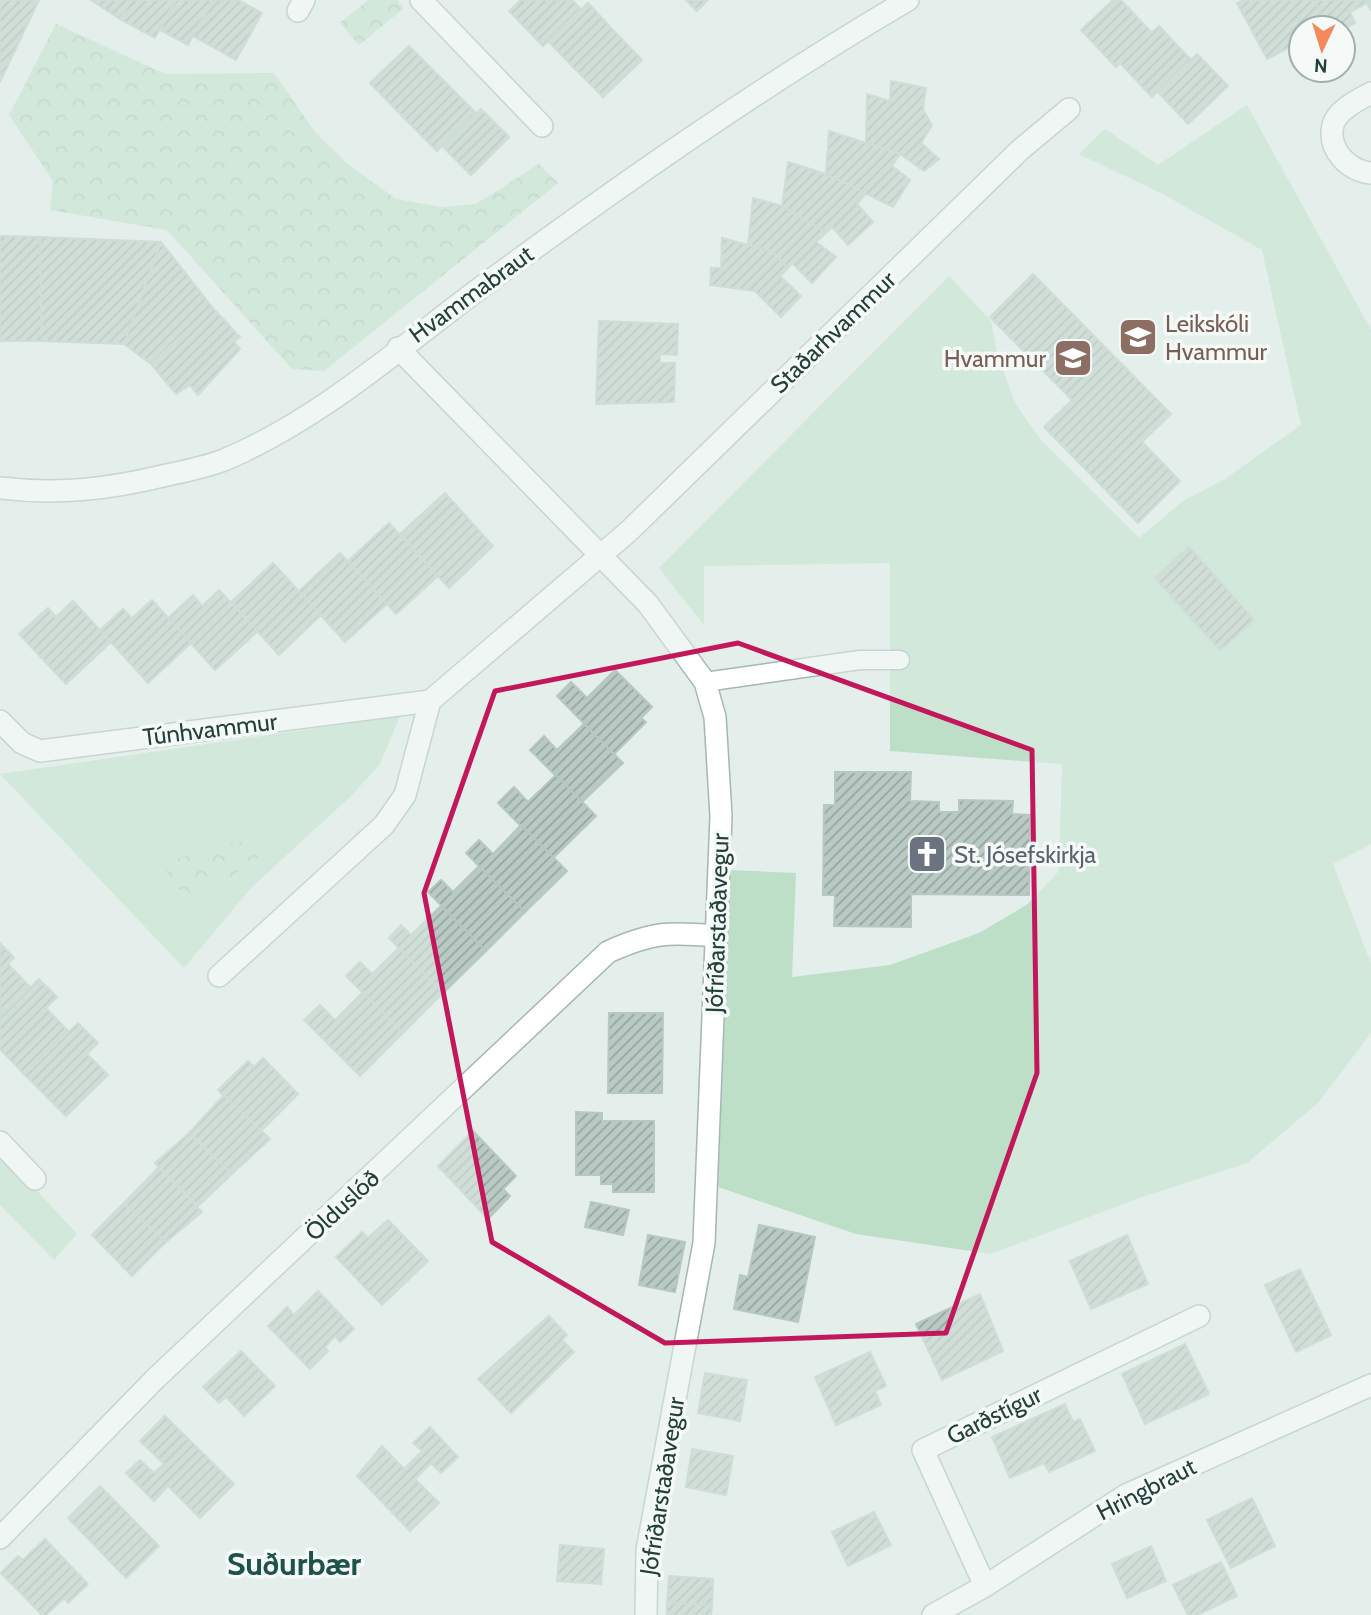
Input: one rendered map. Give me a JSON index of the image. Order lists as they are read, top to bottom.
{
  "streets": {
    "street": [
      "Hvammabraut",
      "Staðarhvammur",
      "Túnhvammur",
      "Jófríðarstaðavegur",
      "Ölduslóð",
      "Garðstígur",
      "Hringbraut"
    ]
  },
  "crossings": [
    ["Hvammabraut", "Jófríðarstaðavegur"],
    ["Staðarhvammur", "Jófríðarstaðavegur"],
    ["Jófríðarstaðavegur", "Ölduslóð"],
    ["Garðstígur", "Hringbraut"]
  ],
  "districts": ["Suðurbær"],
  "places": {
    "school or university": ["Leikskóli Hvammur", "Hvammur"],
    "church": ["St. Jósefskirkja"]
  },
  "north": "bottom"
}
